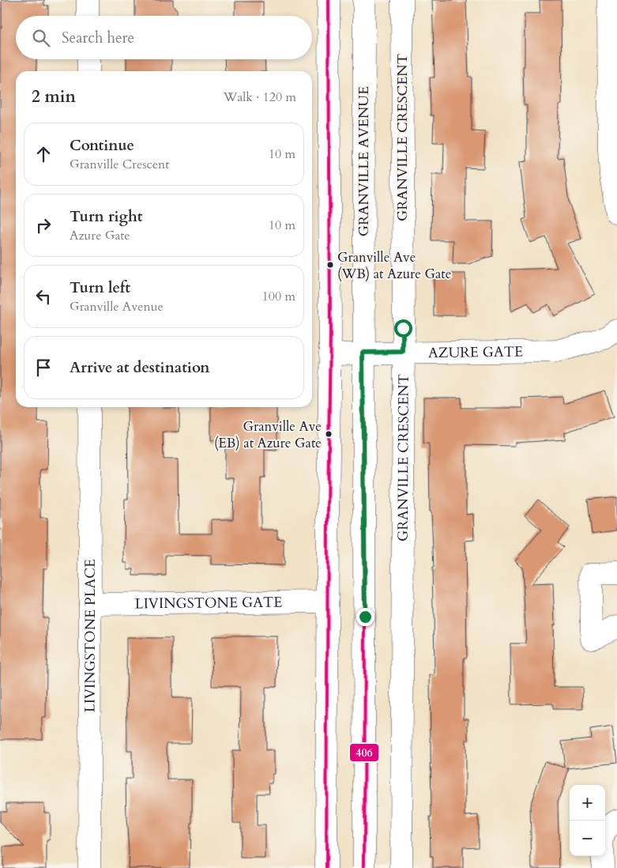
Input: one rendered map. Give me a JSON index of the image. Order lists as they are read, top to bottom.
{
  "streets": {
    "street": [
      "GRANVILLE CRESCENT",
      "GRANVILLE AVENUE",
      "AZURE GATE",
      "LIVINGSTONE GATE",
      "LIVINGSTONE PLACE"
    ]
  },
  "crossings": [
    ["GRANVILLE CRESCENT", "AZURE GATE"],
    ["GRANVILLE AVENUE", "AZURE GATE"],
    ["LIVINGSTONE GATE", "LIVINGSTONE PLACE"]
  ],
  "places": ["Granville Ave (WB) at Azure Gate", "Granville Ave (EB) at Azure Gate"],
  "lines": ["transit line 406"],
  "page": {
    "search": "Search here",
    "heading": ["2 min", "Walk · 120 m"],
    "list": [
      ["Continue", "Granville Crescent", "10 m"],
      ["Turn right", "Azure Gate", "10 m"],
      ["Turn left", "Granville Avenue", "100 m"],
      "Arrive at destination"
    ],
    "map_buttons": ["+", "−"]
  }
}
